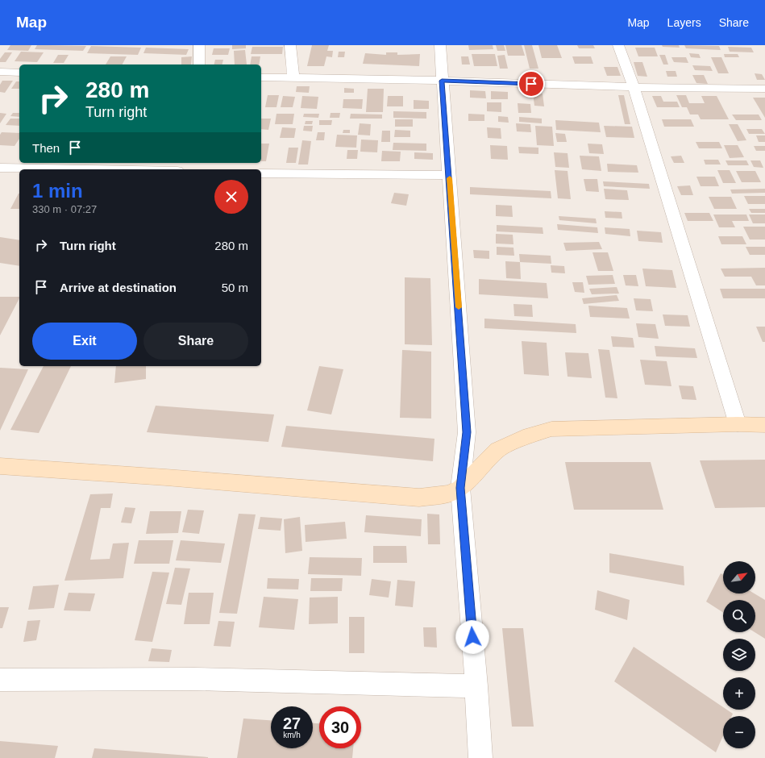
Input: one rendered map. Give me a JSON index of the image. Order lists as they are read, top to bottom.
{
  "north": "top right",
  "page": {
    "header": "Map",
    "nav": ["Map", "Layers", "Share"],
    "turn": ["280 m", "Turn right"],
    "then": "Then",
    "heading": ["1 min", "330 m · 07:27"],
    "list": [
      {
        "name": "Turn right",
        "value": "280 m"
      },
      {
        "name": "Arrive at destination",
        "value": "50 m"
      }
    ],
    "buttons": ["Exit", "Share"],
    "map_buttons": ["+", "−"],
    "speed": "27 km/h",
    "limit": "30"
  }
}
